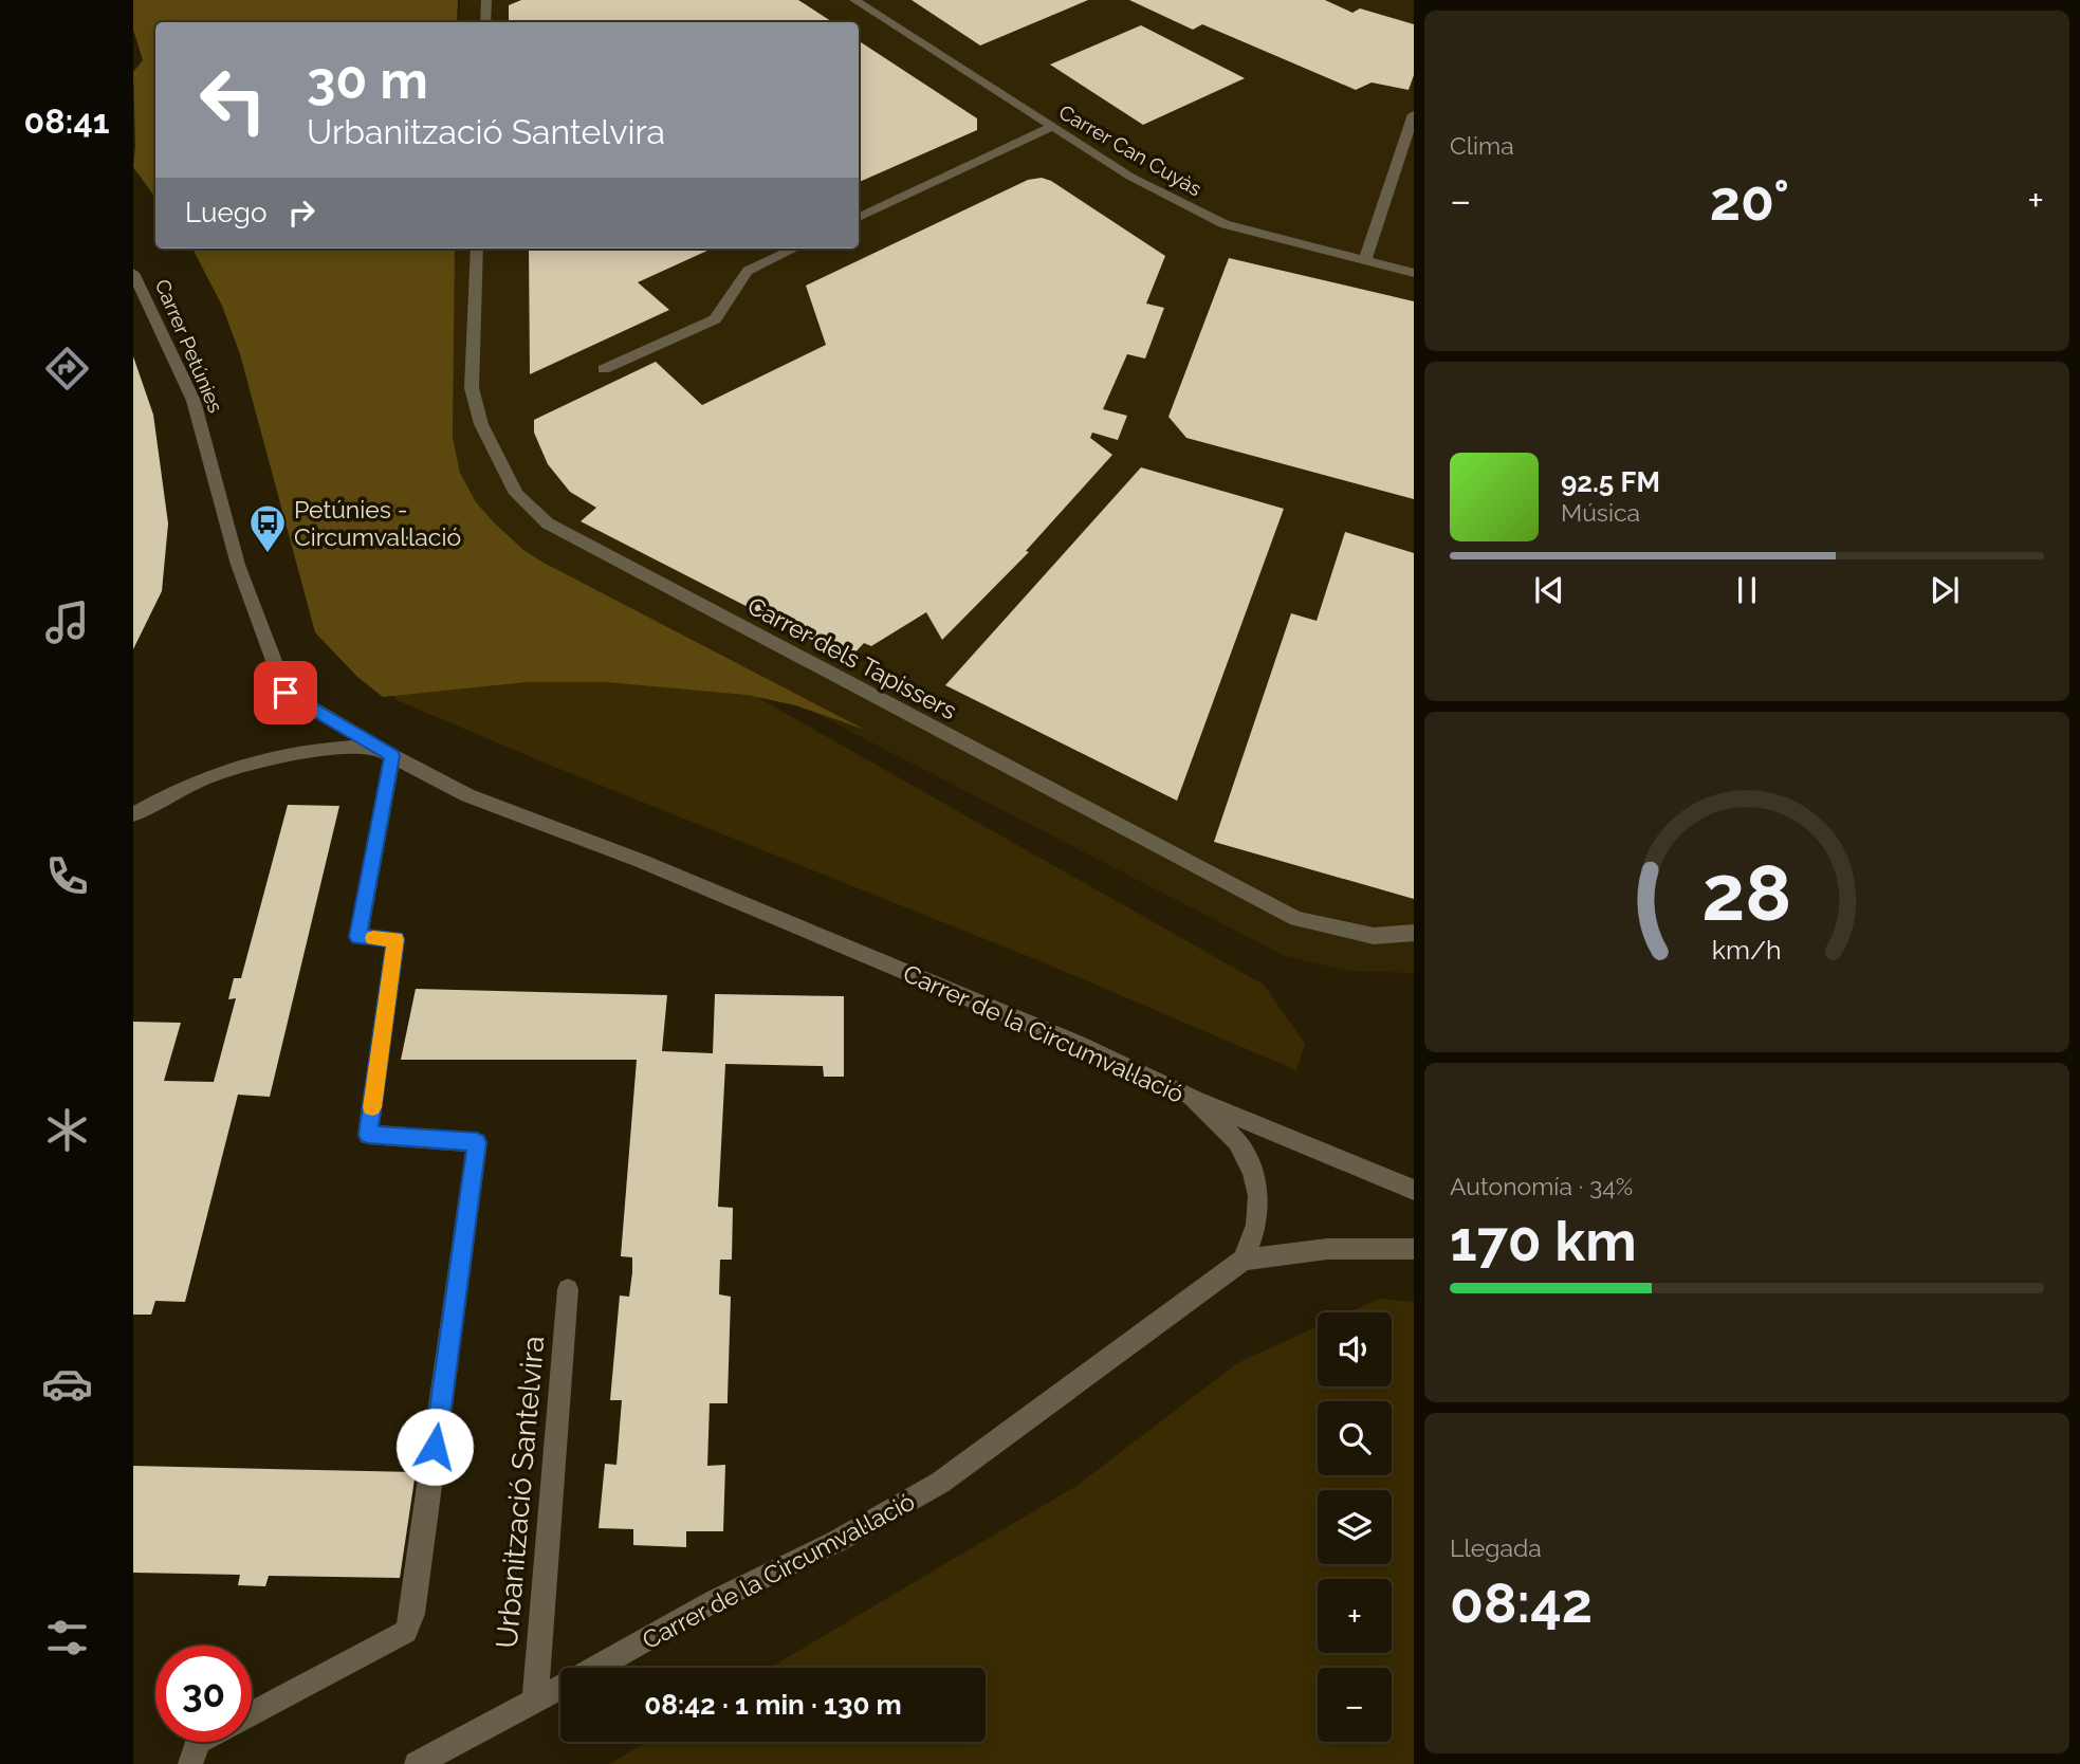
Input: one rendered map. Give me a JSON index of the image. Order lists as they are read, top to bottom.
{
  "streets": {
    "street": [
      "Carrer Can Cuyàs",
      "Carrer Petúnies",
      "Carrer dels Tapissers",
      "Carrer de la Circumval·lació",
      "Urbanització Santelvira"
    ]
  },
  "crossings": [
    ["Carrer Petúnies", "Carrer de la Circumval·lació"],
    ["Carrer de la Circumval·lació", "Urbanització Santelvira"]
  ],
  "places": {
    "bus stop": ["Petúnies - Circumval·lació"]
  },
  "page": {
    "tabs": "08:41",
    "tile": [
      "Clima",
      ["Autonomía · 34%", "170 km"],
      ["Llegada", "08:42"]
    ],
    "turn": ["30 m", "Urbanització Santelvira"],
    "heat": ["−", "20°", "+"],
    "then": "Luego",
    "song": ["92.5 FM", "Música"],
    "map_buttons": ["+", "−"],
    "limit": "30",
    "trip": "08:42 · 1 min · 130 m",
    "gauge": ["28", "km/h"]
  }
}
